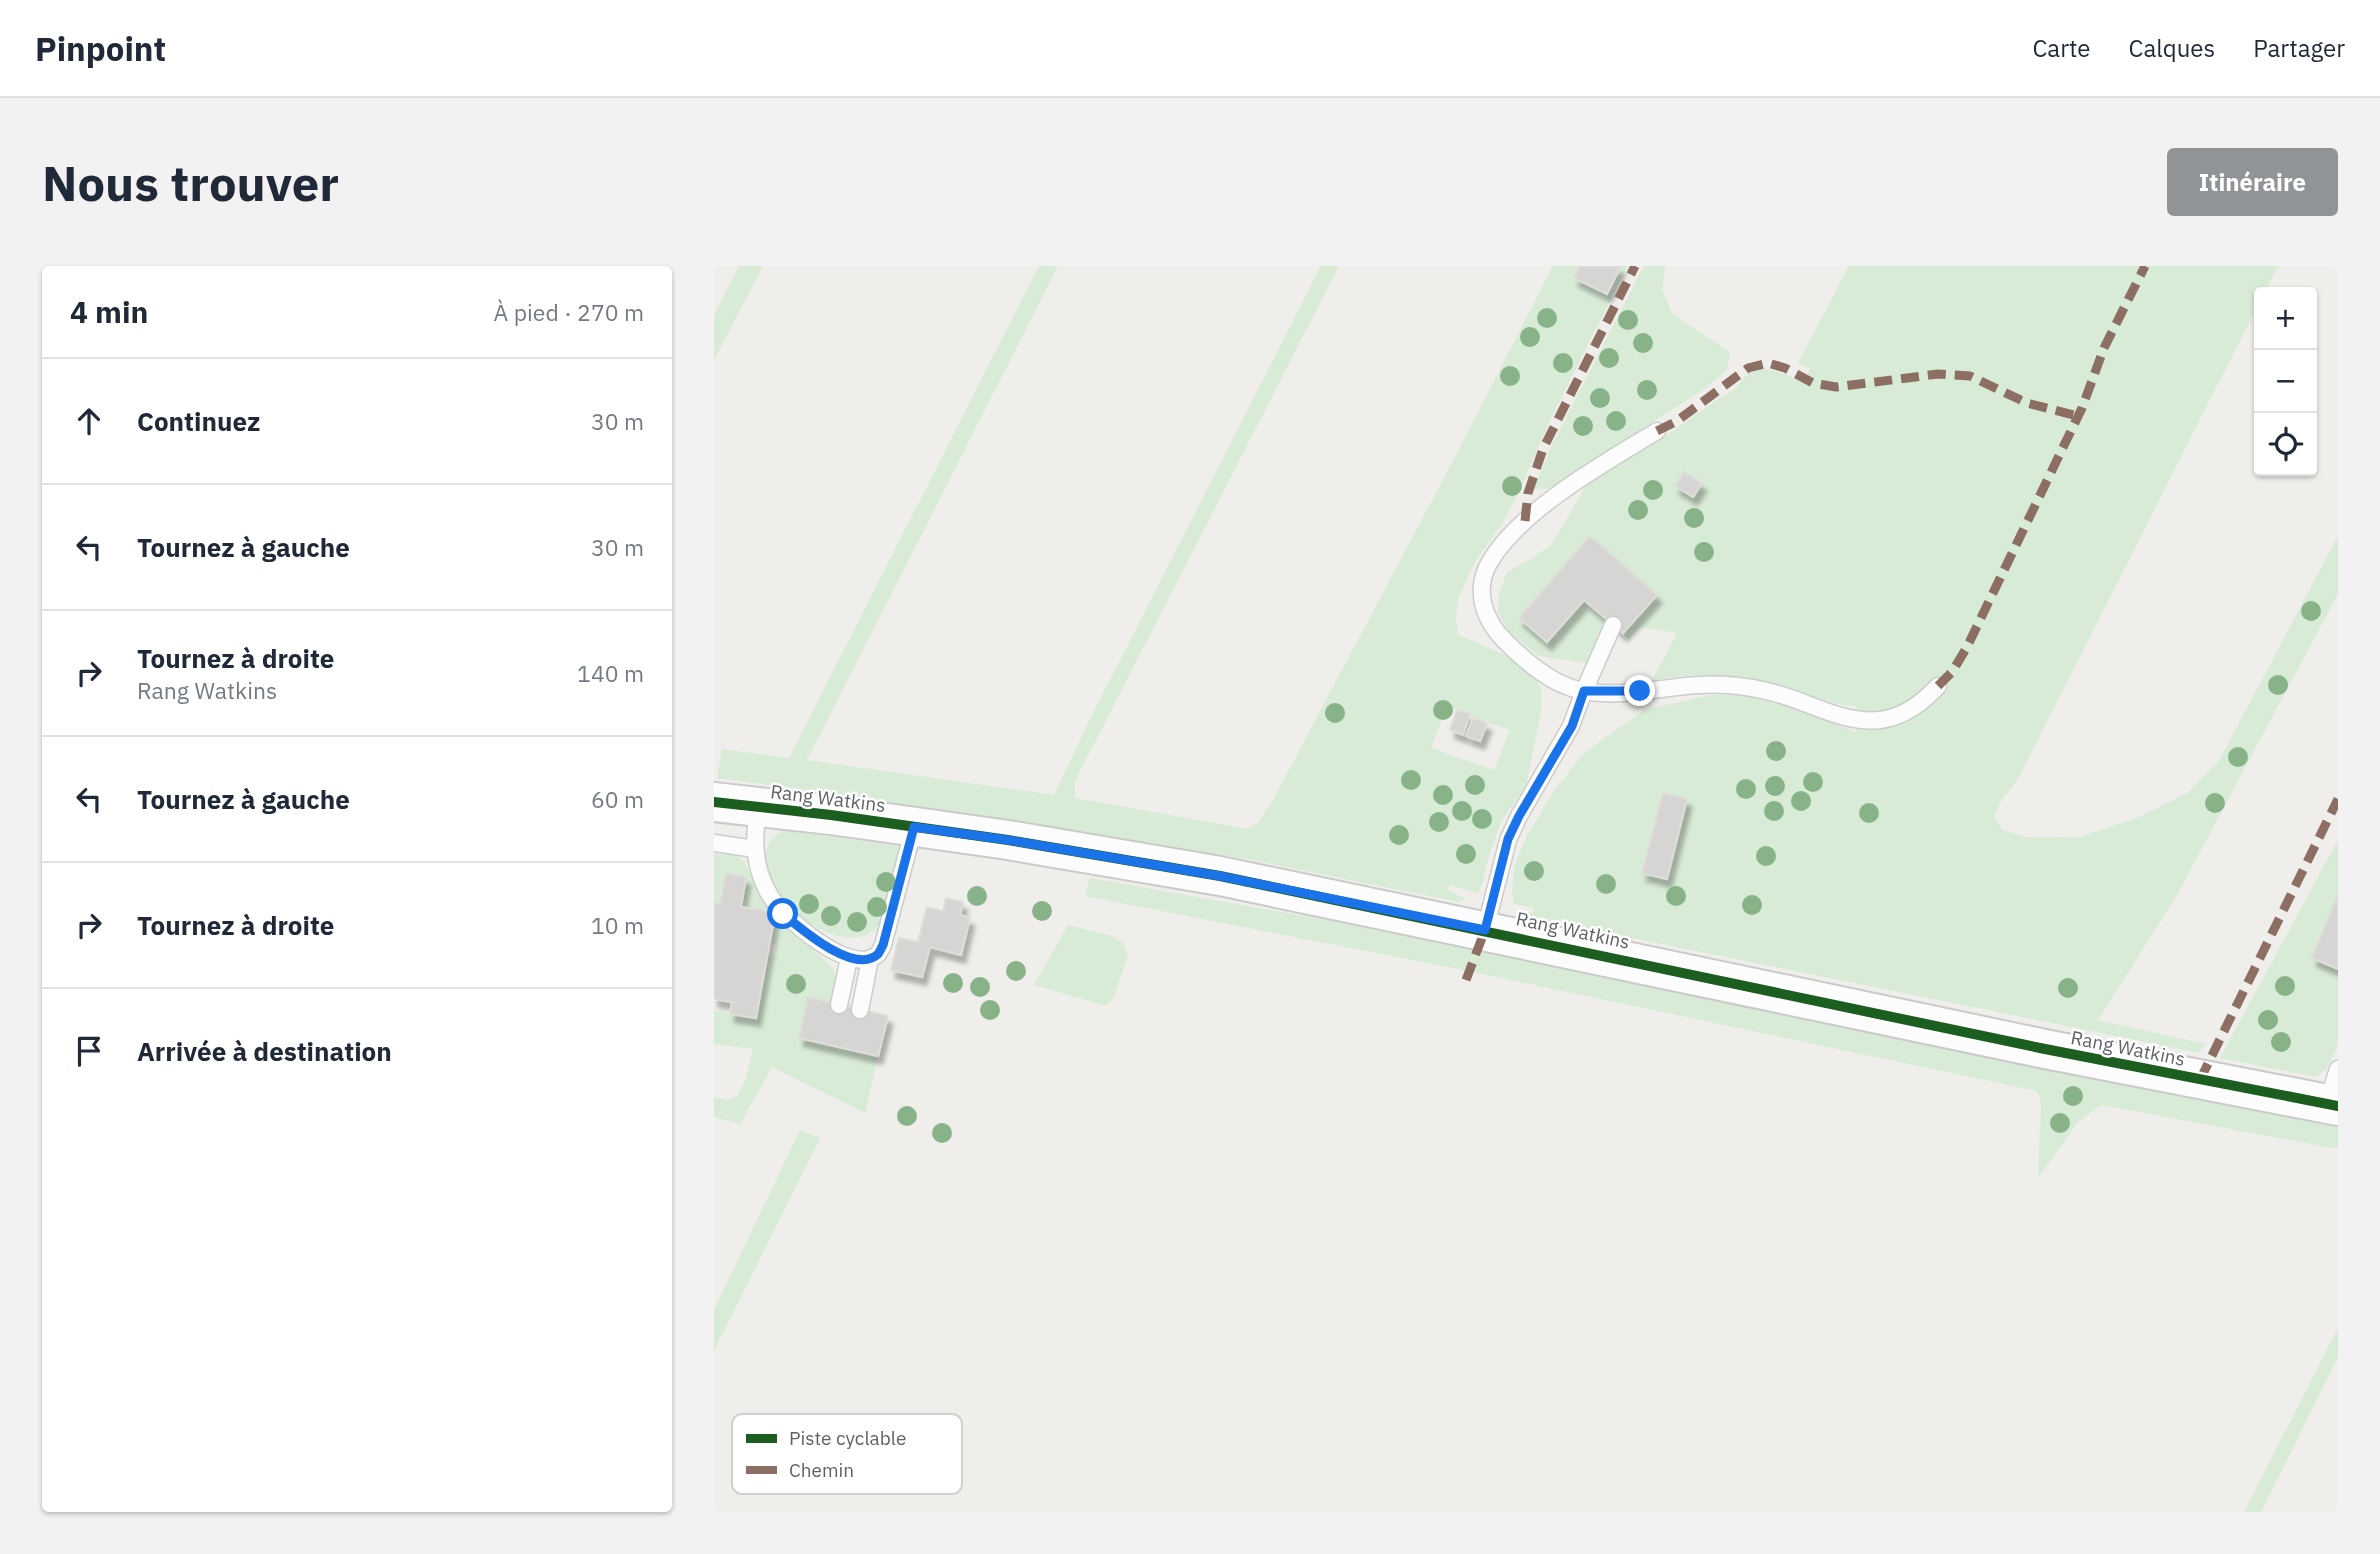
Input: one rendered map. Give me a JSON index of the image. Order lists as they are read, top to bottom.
{
  "streets": {
    "street": ["Rang Watkins"]
  },
  "legend": ["Piste cyclable", "Chemin"],
  "page": {
    "header": "Pinpoint",
    "nav": ["Carte", "Calques", "Partager"],
    "buttons": "Itinéraire",
    "title": "Nous trouver",
    "heading": ["4 min", "À pied · 270 m"],
    "map_buttons": ["+", "−"],
    "list": [
      ["Continuez", "30 m"],
      ["Tournez à gauche", "30 m"],
      ["Tournez à droite", "Rang Watkins", "140 m"],
      ["Tournez à gauche", "60 m"],
      ["Tournez à droite", "10 m"],
      "Arrivée à destination"
    ]
  }
}
